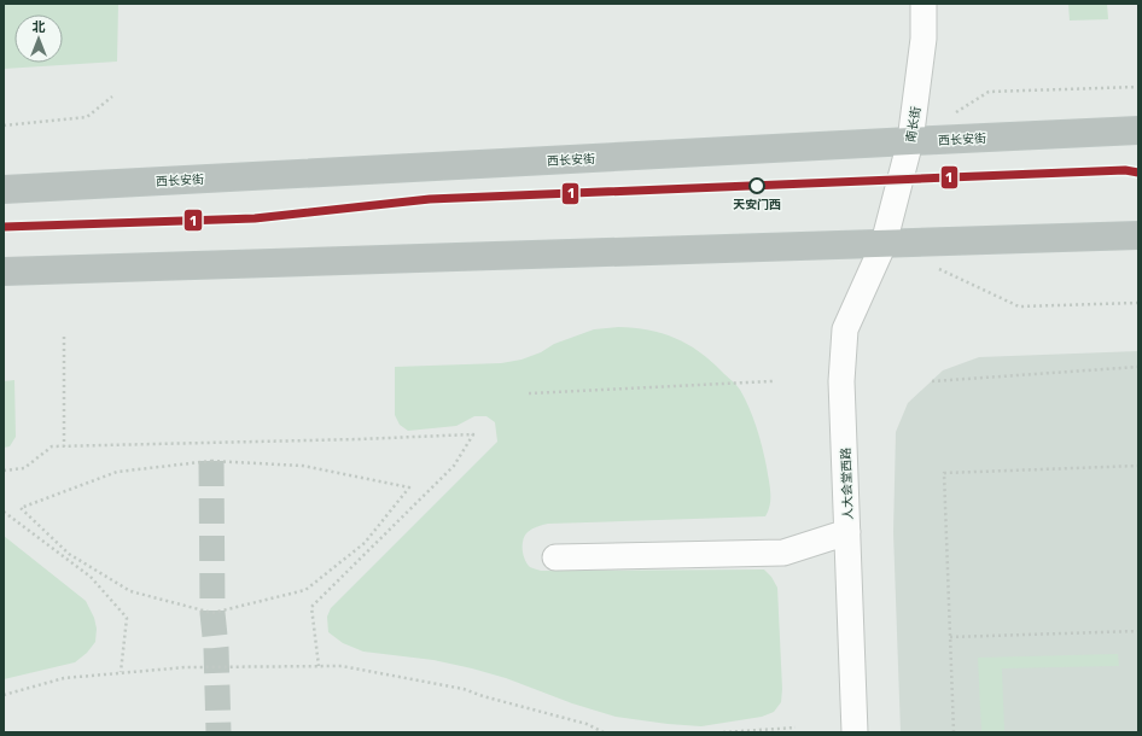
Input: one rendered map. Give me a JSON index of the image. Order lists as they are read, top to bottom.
{
  "streets": {
    "highway": ["西长安街"],
    "street": ["南长街", "人大会堂西路"]
  },
  "crossings": [
    ["南长街", "西长安街"],
    ["南长街", "人大会堂西路"]
  ],
  "places": ["天安门西"],
  "lines": ["transit line 1"],
  "north": "top"
}
